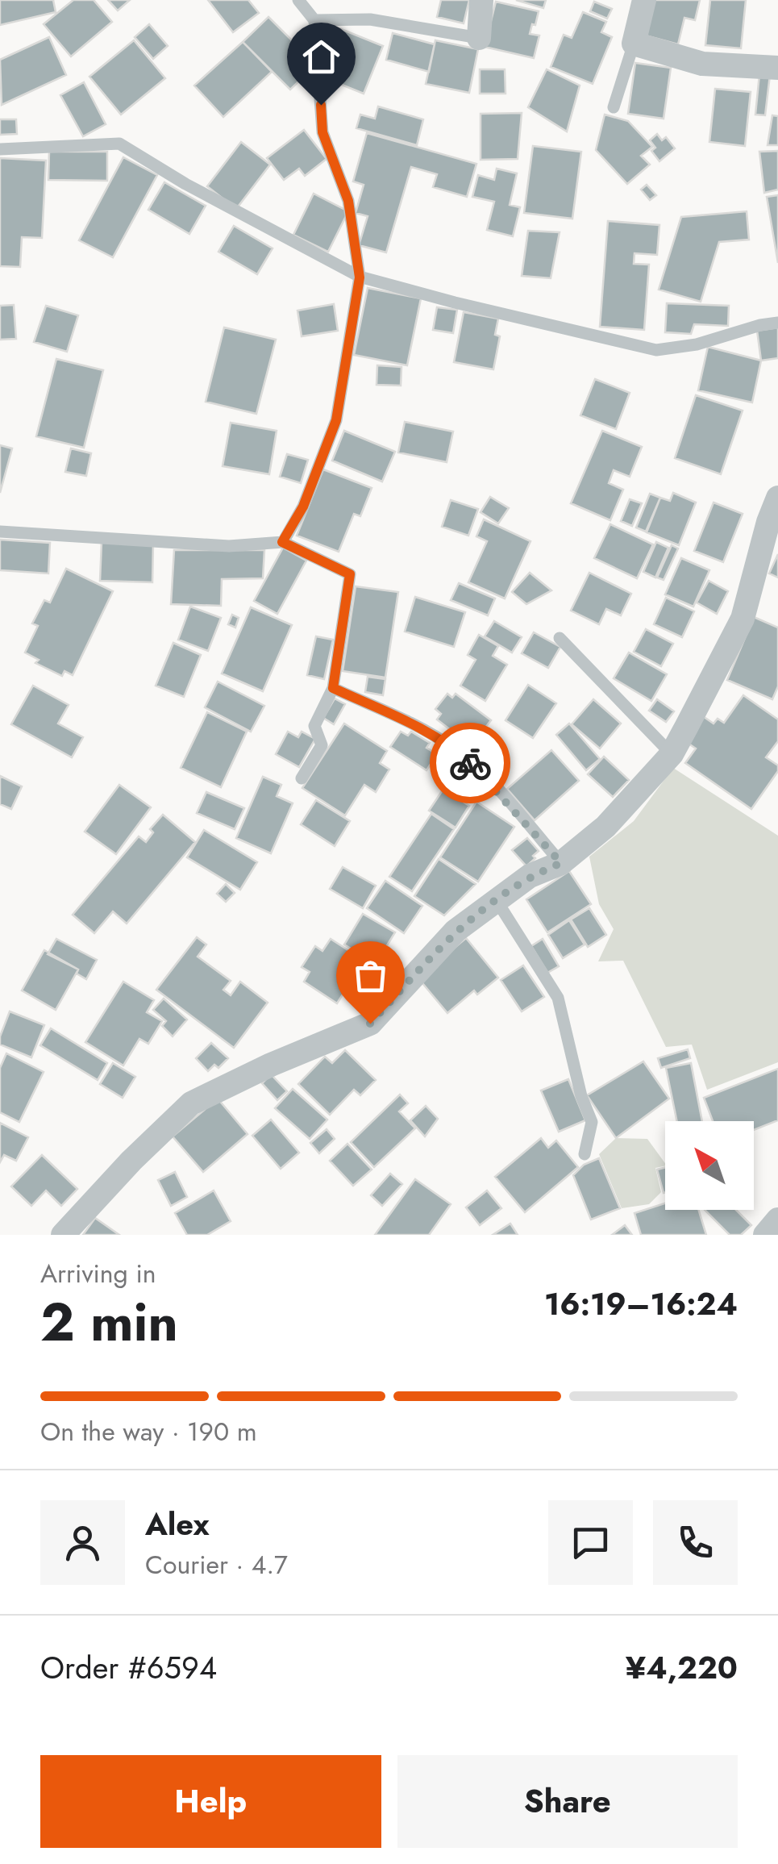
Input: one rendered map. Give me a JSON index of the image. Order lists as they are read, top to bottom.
{
  "north": "top left",
  "page": {
    "heading": ["2 min", "Arriving in", "16:19–16:24"],
    "panel": [
      "Alex",
      "Courier · 4.7",
      "Order #6594",
      "¥4,220"
    ],
    "bar": "On the way · 190 m",
    "buttons": ["Help", "Share"]
  }
}
